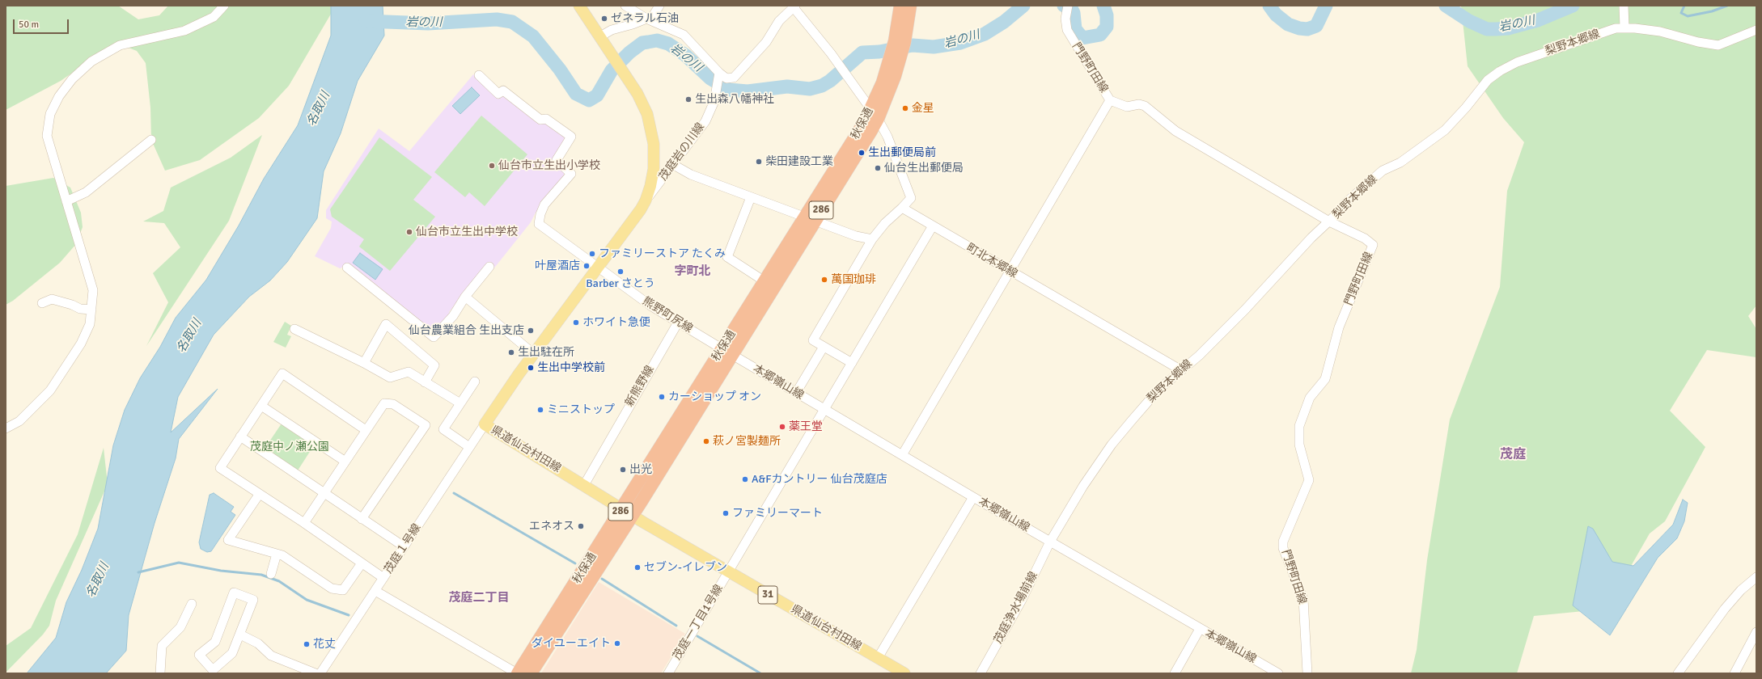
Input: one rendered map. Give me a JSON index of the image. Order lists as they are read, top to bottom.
{
  "streets": {
    "highway": ["秋保通", "286"],
    "main road": ["県道仙台村田線", "31"],
    "street": [
      "梨野本郷線",
      "門野町田線",
      "茂庭岩の川線",
      "町北本郷線",
      "熊野町尻線",
      "本郷嶺山線",
      "新熊野線",
      "茂庭１号線",
      "茂庭浄水場前線",
      "茂庭一丁目1号線"
    ]
  },
  "crossings": [
    ["梨野本郷線", "門野町田線"],
    ["梨野本郷線", "町北本郷線"],
    ["梨野本郷線", "本郷嶺山線"],
    ["梨野本郷線", "茂庭浄水場前線"],
    ["秋保通", "熊野町尻線"],
    ["秋保通", "本郷嶺山線"],
    ["秋保通", "県道仙台村田線"],
    ["茂庭岩の川線", "県道仙台村田線"],
    ["町北本郷線", "茂庭一丁目1号線"],
    ["熊野町尻線", "本郷嶺山線"],
    ["熊野町尻線", "新熊野線"],
    ["熊野町尻線", "県道仙台村田線"],
    ["本郷嶺山線", "茂庭浄水場前線"],
    ["本郷嶺山線", "茂庭一丁目1号線"],
    ["新熊野線", "県道仙台村田線"],
    ["県道仙台村田線", "茂庭１号線"],
    ["県道仙台村田線", "茂庭一丁目1号線"]
  ],
  "districts": ["字町北", "茂庭", "茂庭二丁目"],
  "water": ["岩の川", "名取川"],
  "parks": ["茂庭中ノ瀬公園"],
  "places": [
    "ゼネラル石油",
    "生出森八幡神社",
    "金星",
    "生出郵便局前",
    "柴田建設工業",
    "仙台市立生出小学校",
    "仙台生出郵便局",
    "仙台市立生出中学校",
    "ファミリーストア たくみ",
    "叶屋酒店",
    "Barber さとう",
    "萬国珈琲",
    "ホワイト急便",
    "仙台農業組合 生出支店",
    "生出駐在所",
    "生出中学校前",
    "カーショップ オン",
    "ミニストップ",
    "薬王堂",
    "萩ノ宮製麺所",
    "出光",
    "A&Fカントリー 仙台茂庭店",
    "ファミリーマート",
    "エネオス",
    "セブン-イレブン",
    "ダイユーエイト",
    "花丈"
  ],
  "scale_bar": "50 m"
}
